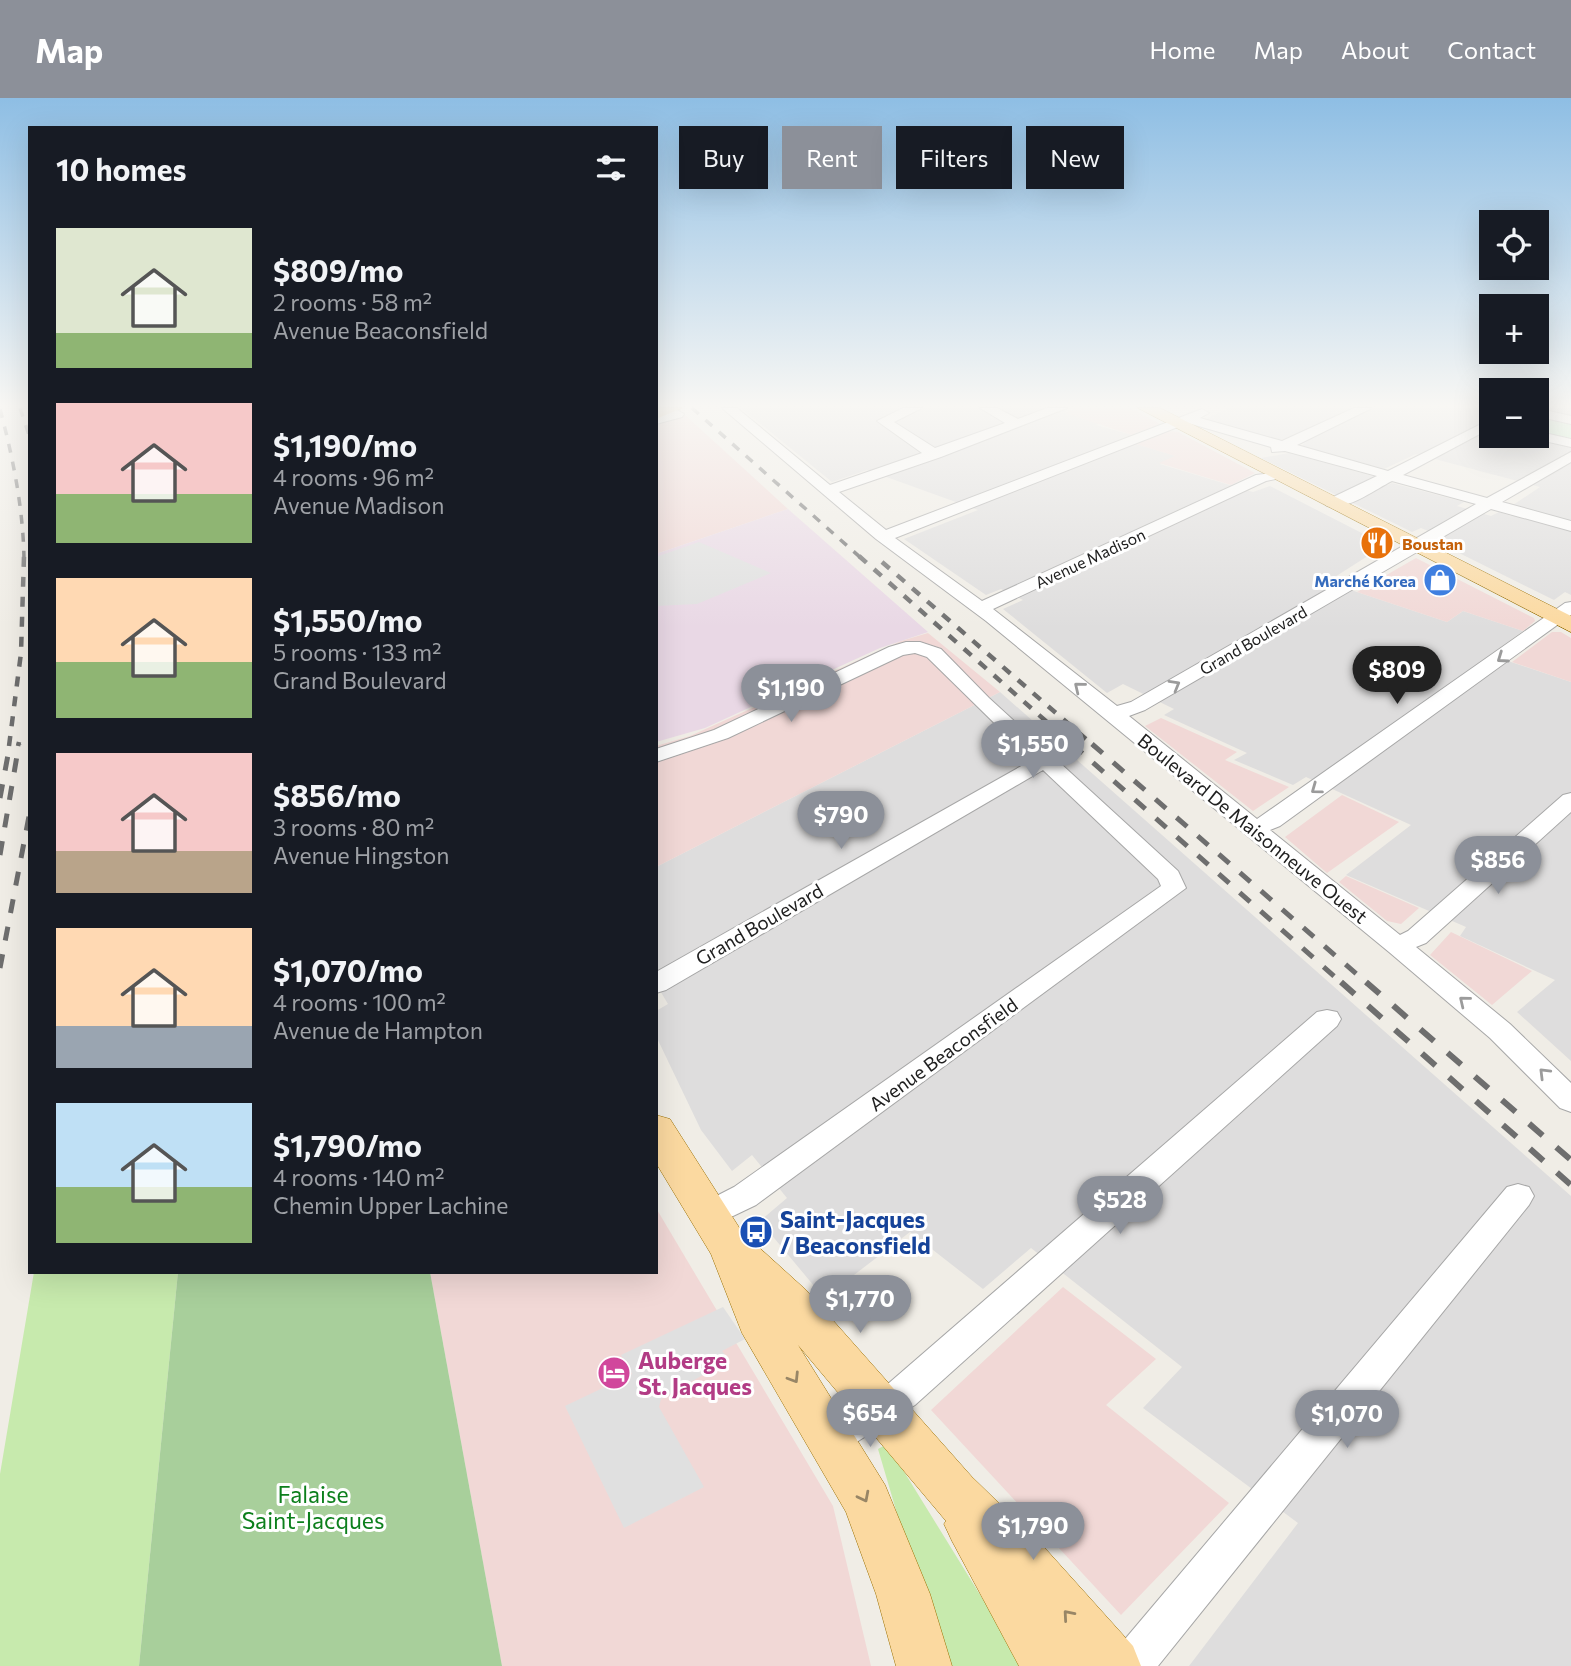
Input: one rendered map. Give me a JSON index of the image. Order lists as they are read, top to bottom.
{
  "streets": {
    "street": [
      "Avenue Madison",
      "Grand Boulevard",
      "Boulevard De Maisonneuve Ouest",
      "Avenue Beaconsfield"
    ]
  },
  "crossings": [
    ["Avenue Madison", "Boulevard De Maisonneuve Ouest"],
    ["Grand Boulevard", "Boulevard De Maisonneuve Ouest"],
    ["Grand Boulevard", "Avenue Beaconsfield"]
  ],
  "one_way": ["Boulevard De Maisonneuve Ouest"],
  "parks": ["Falaise Saint-Jacques"],
  "places": {
    "restaurant": ["Boustan"],
    "shop": ["Marché Korea"],
    "bus stop": ["Saint-Jacques / Beaconsfield"],
    "hotel": ["Auberge St. Jacques"]
  },
  "page": {
    "header": "Map",
    "nav": [
      "Home",
      "Map",
      "About",
      "Contact"
    ],
    "chip": [
      "Buy",
      "Rent",
      "Filters",
      "New"
    ],
    "heading": "10 homes",
    "map_buttons": ["+", "−"],
    "list": [
      {
        "name": "$809/mo",
        "note": "2 rooms · 58 m² · Avenue Beaconsfield"
      },
      {
        "name": "$1,190/mo",
        "note": "4 rooms · 96 m² · Avenue Madison"
      },
      {
        "name": "$1,550/mo",
        "note": "5 rooms · 133 m² · Grand Boulevard"
      },
      {
        "name": "$856/mo",
        "note": "3 rooms · 80 m² · Avenue Hingston"
      },
      {
        "name": "$1,070/mo",
        "note": "4 rooms · 100 m² · Avenue de Hampton"
      },
      {
        "name": "$1,790/mo",
        "note": "4 rooms · 140 m² · Chemin Upper Lachine"
      }
    ],
    "price": [
      "$809",
      "$1,190",
      "$1,550",
      "$790",
      "$856",
      "$528",
      "$1,770",
      "$654",
      "$1,070",
      "$1,790"
    ]
  }
}
